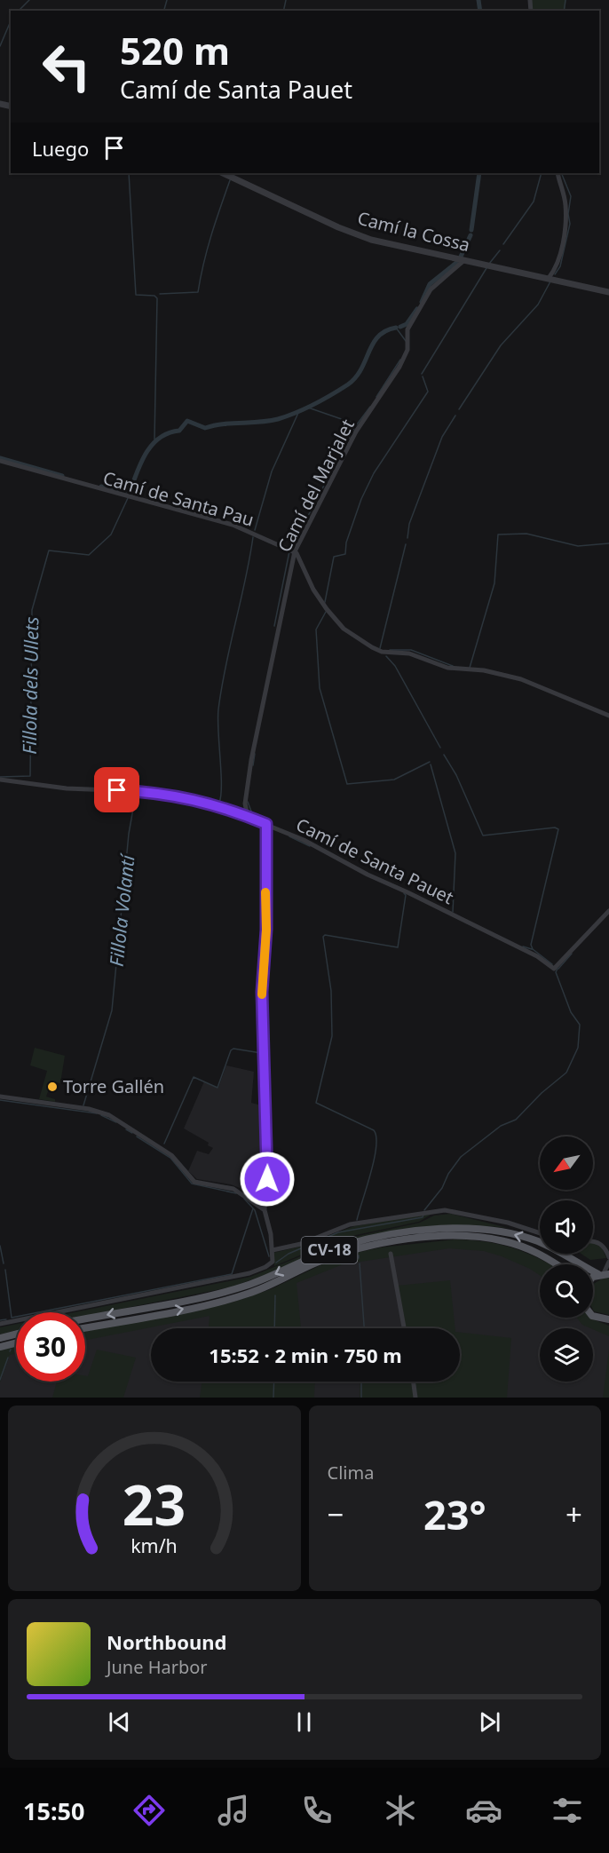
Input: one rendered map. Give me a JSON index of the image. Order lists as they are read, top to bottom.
{
  "streets": {
    "main road": ["CV-18"],
    "street": [
      "Camí la Cossa",
      "Camí del Marjalet",
      "Camí de Santa Pau",
      "Camí de Santa Pauet"
    ]
  },
  "crossings": [
    ["Camí la Cossa", "Camí del Marjalet"],
    ["Camí del Marjalet", "Camí de Santa Pau"],
    ["Camí del Marjalet", "Camí de Santa Pauet"]
  ],
  "water": ["Fillola dels Ullets", "Fillola Volantí"],
  "places": ["Torre Gallén"],
  "north": "bottom left",
  "page": {
    "turn": ["520 m", "Camí de Santa Pauet"],
    "then": "Luego",
    "limit": "30",
    "trip": "15:52 · 2 min · 750 m",
    "tile": "Clima",
    "heat": ["−", "23°", "+"],
    "song": ["Northbound", "June Harbor"],
    "tabs": "15:50",
    "gauge": ["23", "km/h"]
  }
}
